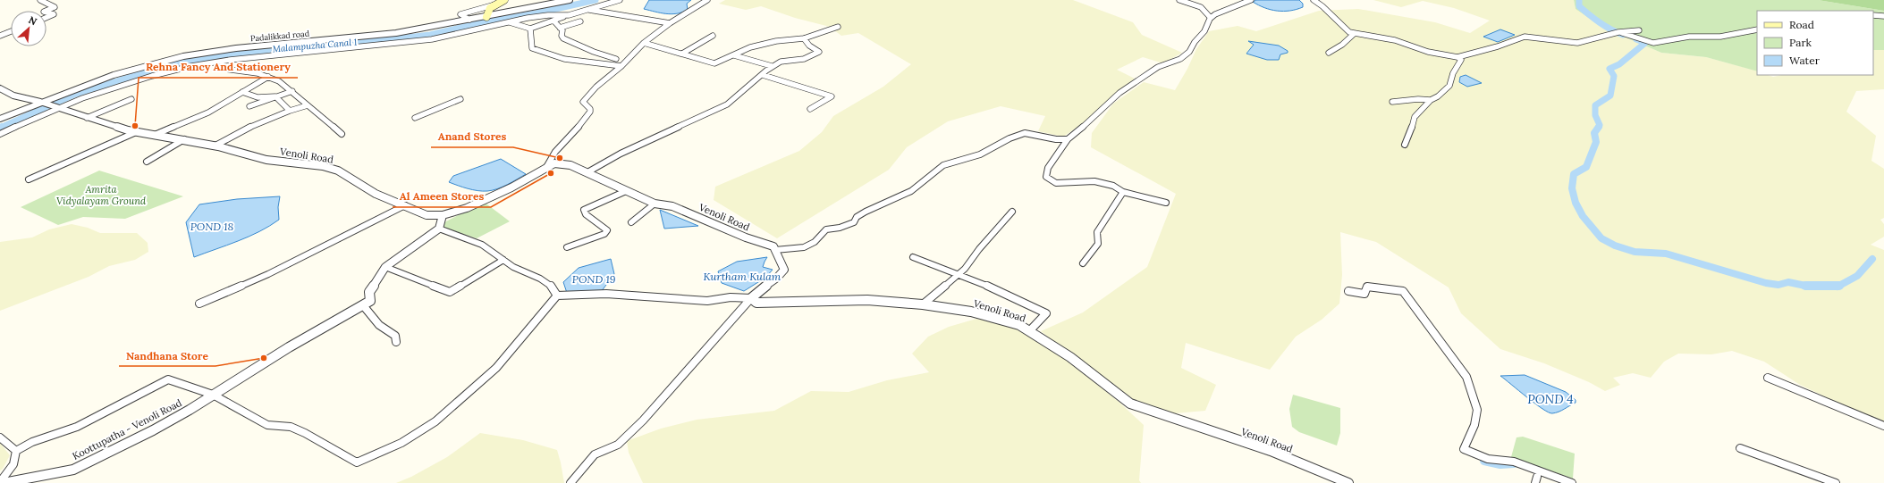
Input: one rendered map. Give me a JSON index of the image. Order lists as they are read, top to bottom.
{
  "streets": {
    "street": ["Padalikkad road", "Venoli Road", "Koottupatha - Venoli Road"]
  },
  "crossings": [
    ["Padalikkad road", "Venoli Road"]
  ],
  "water": [
    "Malampuzha Canal 1",
    "POND 18",
    "Kurtham Kulam",
    "POND 19",
    "POND 4"
  ],
  "parks": ["Amrita Vidyalayam Ground"],
  "places": [
    "Rehna Fancy And Stationery",
    "Anand Stores",
    "Al Ameen Stores",
    "Nandhana Store"
  ],
  "legend": ["Road", "Park", "Water"],
  "north": "top right"
}
